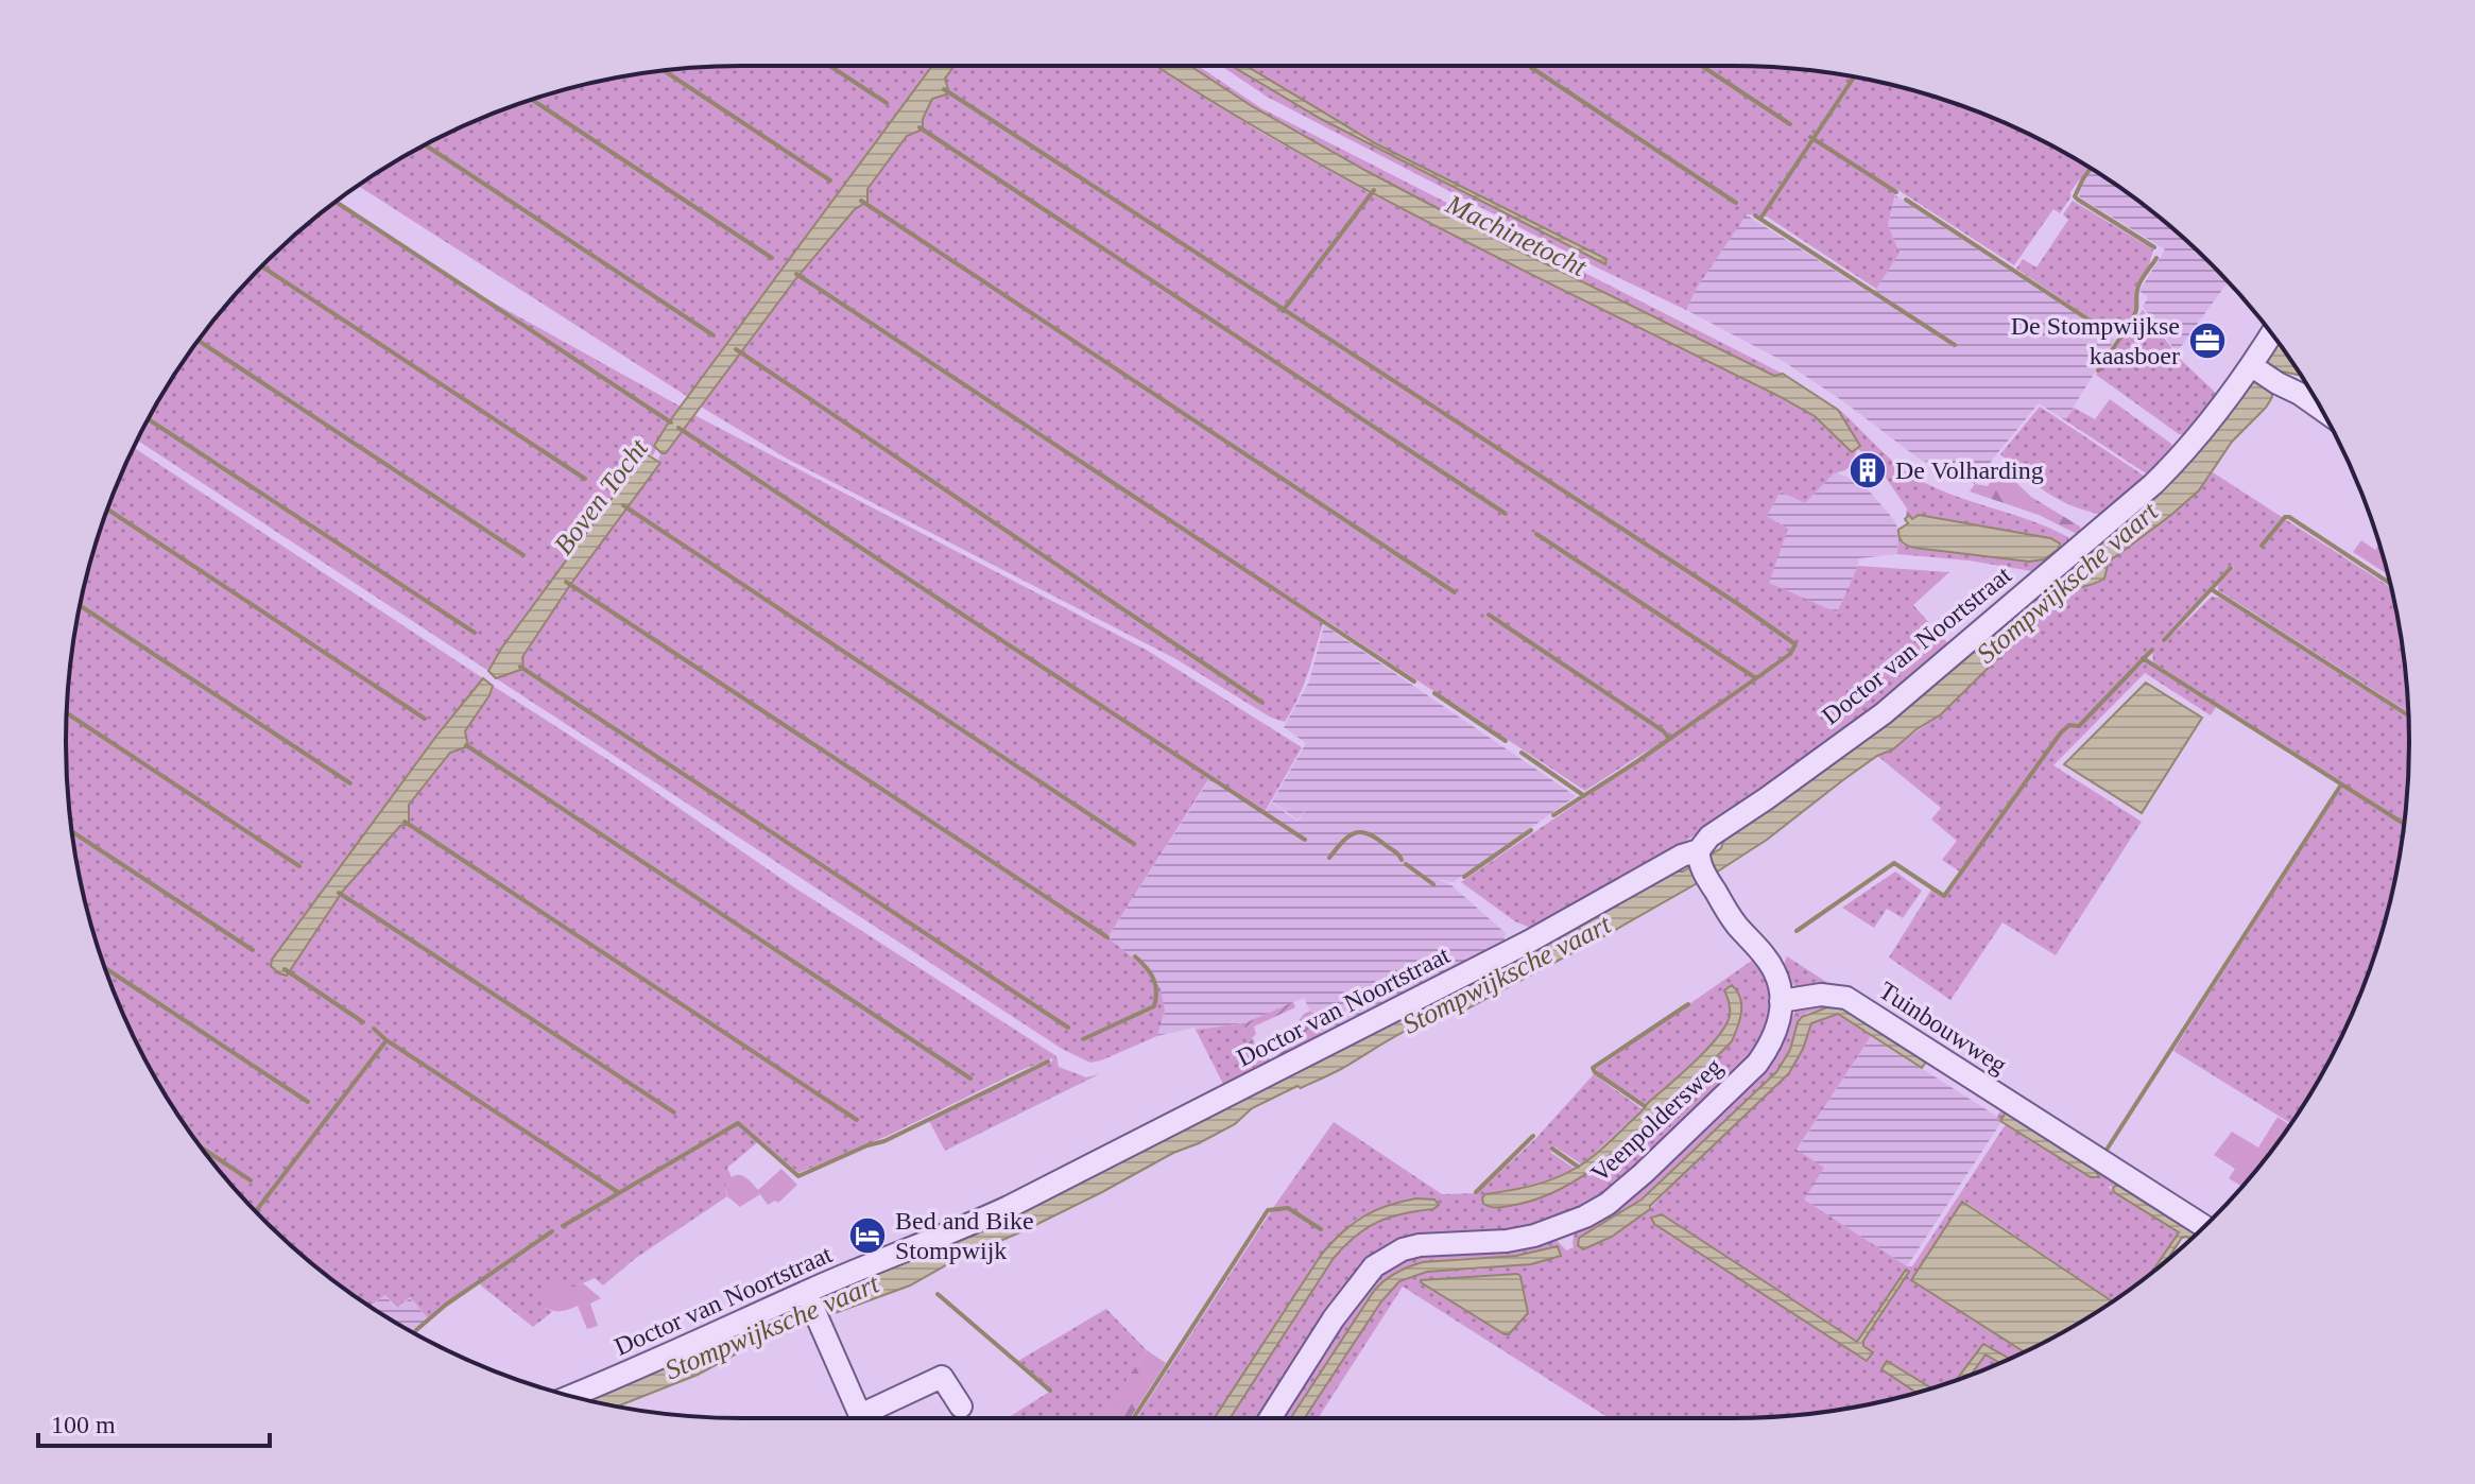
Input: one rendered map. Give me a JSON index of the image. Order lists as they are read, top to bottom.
{
  "streets": {
    "street": ["Doctor van Noortstraat", "Tuinbouwweg", "Veenpoldersweg"]
  },
  "crossings": [
    ["Tuinbouwweg", "Veenpoldersweg"]
  ],
  "water": ["Machinetocht", "Boven Tocht", "Stompwijksche vaart"],
  "places": {
    "office": ["De Stompwijkse kaasboer"],
    "building": ["De Volharding"],
    "hotel": ["Bed and Bike Stompwijk"]
  },
  "scale_bar": "100 m"
}
